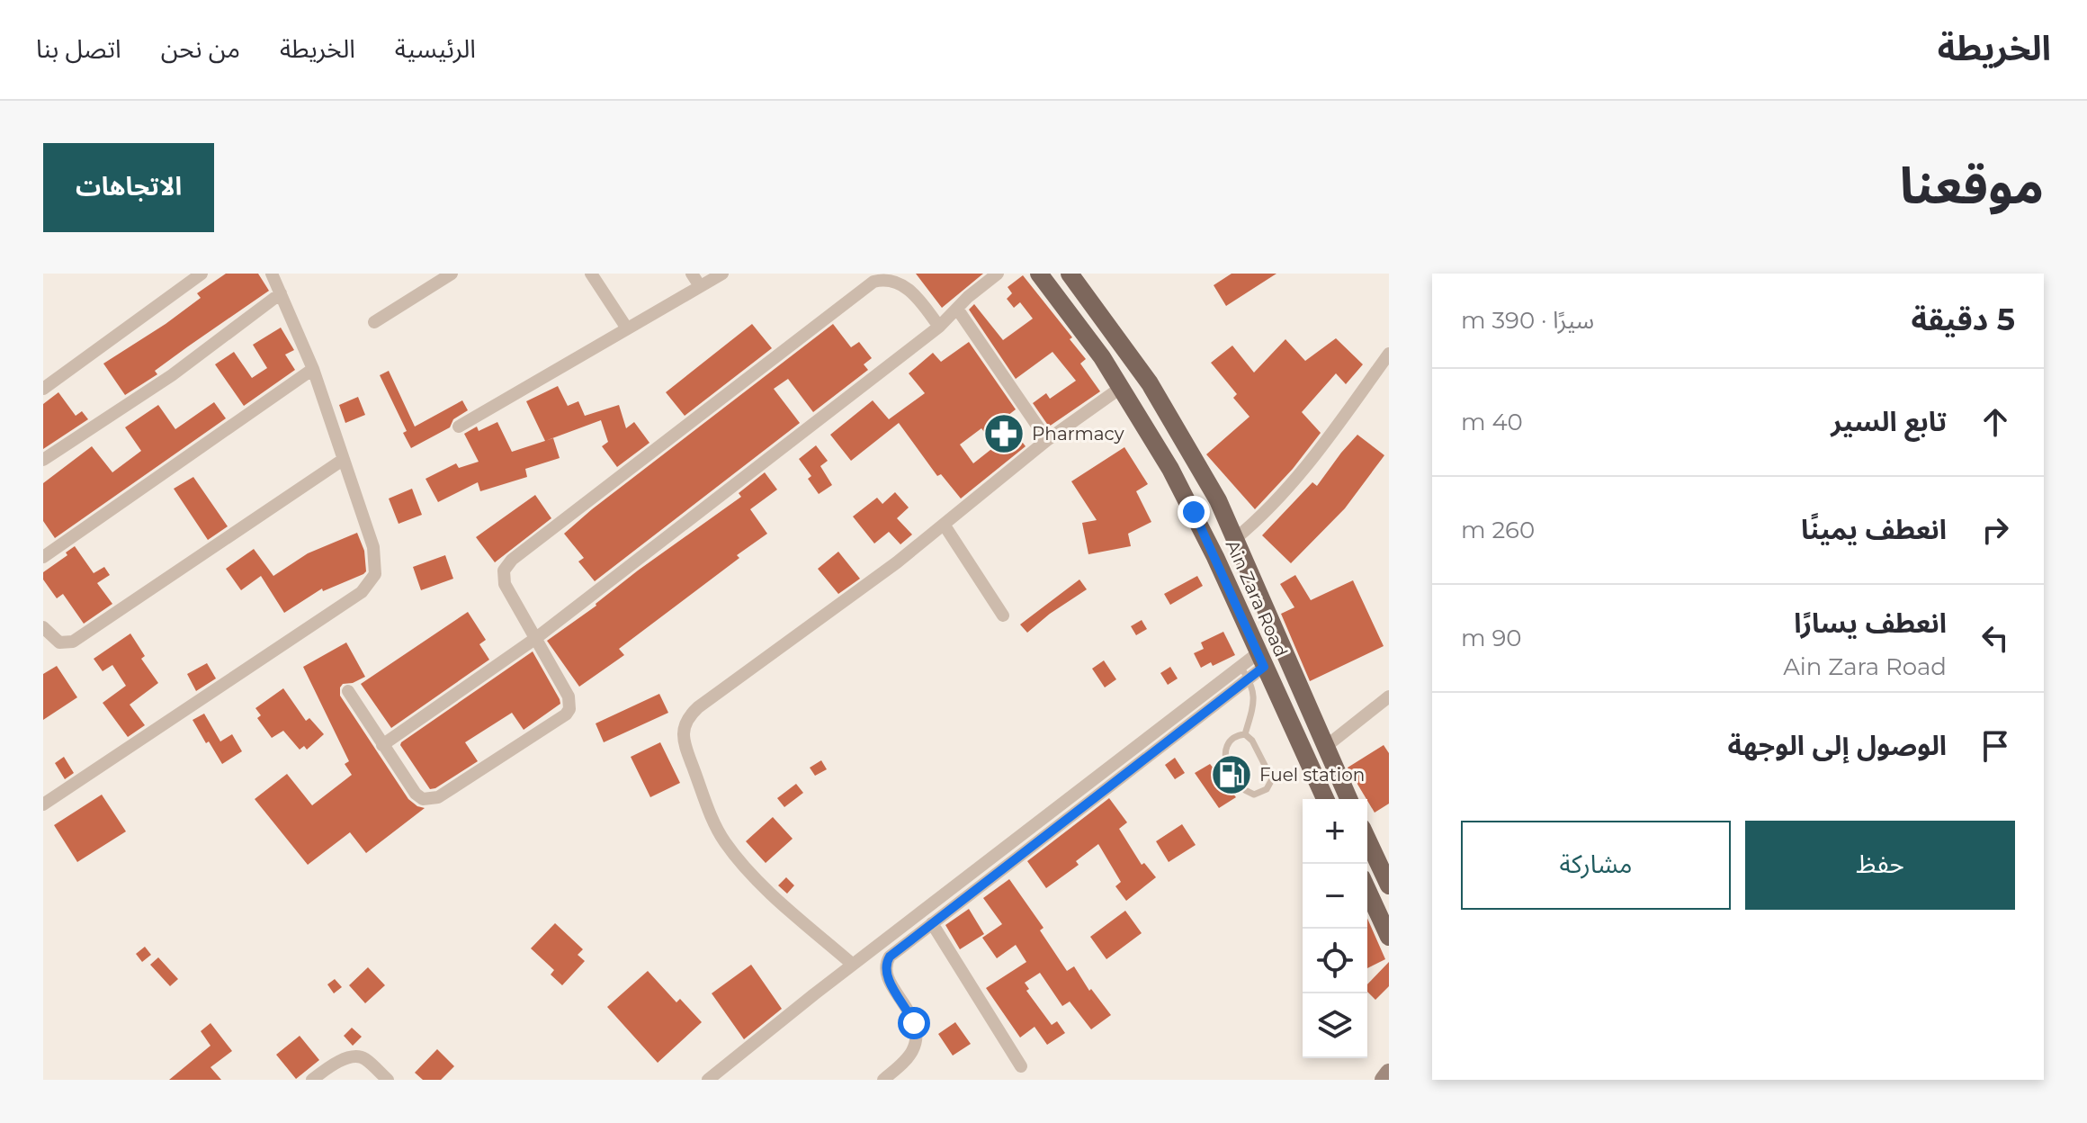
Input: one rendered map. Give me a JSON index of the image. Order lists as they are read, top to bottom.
{
  "streets": {
    "main road": ["Ain Zara Road"]
  },
  "places": {
    "pharmacy": ["Pharmacy"],
    "fuel station": ["Fuel station"]
  },
  "page": {
    "header": "الخريطة",
    "nav": [
      "الرئيسية",
      "الخريطة",
      "من نحن",
      "اتصل بنا"
    ],
    "title": "موقعنا",
    "buttons": [
      "الاتجاهات",
      ["حفظ", "مشاركة"]
    ],
    "heading": ["5 دقيقة", "سيرًا · 390 m"],
    "list": [
      ["تابع السير", "40 m"],
      ["انعطف يمينًا", "260 m"],
      ["انعطف يسارًا", "Ain Zara Road", "90 m"],
      "الوصول إلى الوجهة"
    ],
    "map_buttons": ["+", "−"]
  }
}
